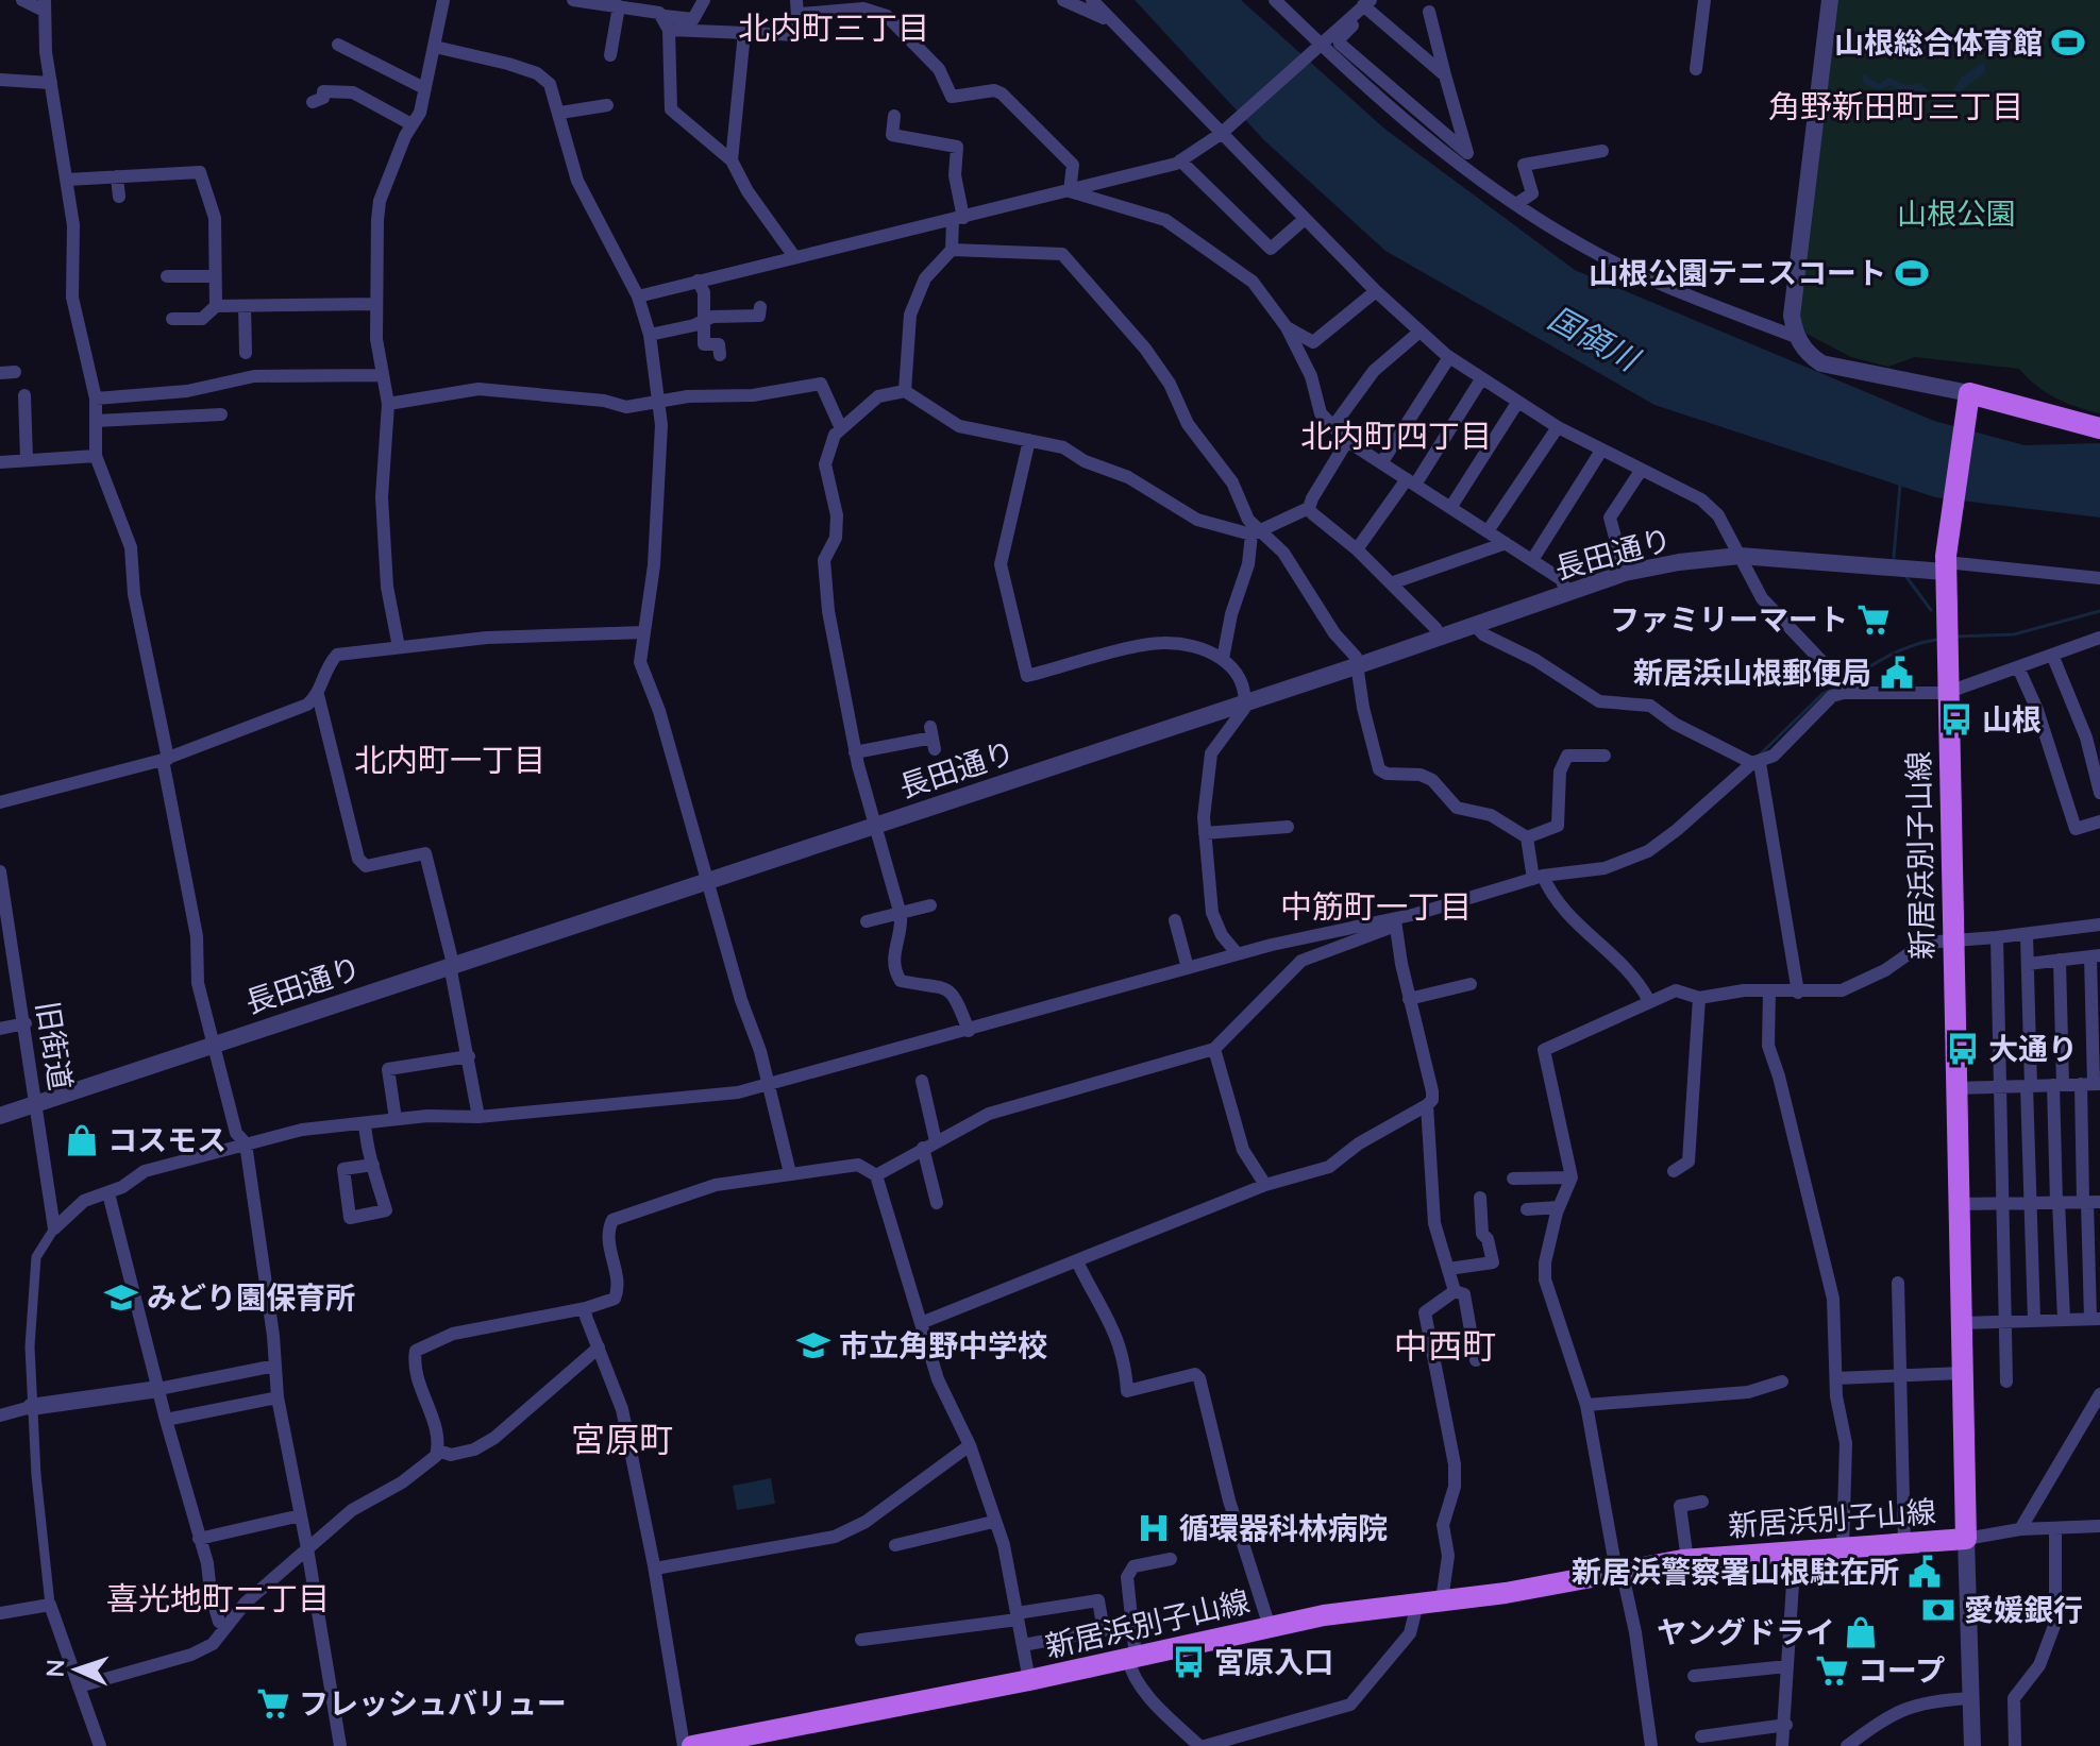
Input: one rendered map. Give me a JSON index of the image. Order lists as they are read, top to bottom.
{
  "streets": {
    "main road": ["新居浜別子山線"],
    "street": ["長田通り", "旧街道"]
  },
  "crossings": [
    ["長田通り", "新居浜別子山線"],
    ["長田通り", "旧街道"]
  ],
  "districts": [
    "北内町三丁目",
    "角野新田町三丁目",
    "北内町四丁目",
    "北内町一丁目",
    "中筋町一丁目",
    "中西町",
    "宮原町",
    "喜光地町二丁目"
  ],
  "water": ["国領川"],
  "parks": ["山根公園"],
  "places": {
    "sports": ["山根総合体育館", "山根公園テニスコート"],
    "supermarket": ["ファミリーマート", "コープ", "フレッシュバリュー"],
    "public building": ["新居浜山根郵便局", "新居浜警察署山根駐在所"],
    "bus stop": ["山根", "大通り", "宮原入口"],
    "shop": ["コスモス", "ヤングドライ"],
    "school or university": ["みどり園保育所", "市立角野中学校"],
    "hospital": ["循環器科林病院"],
    "bank": ["愛媛銀行"]
  },
  "north": "left"
}
